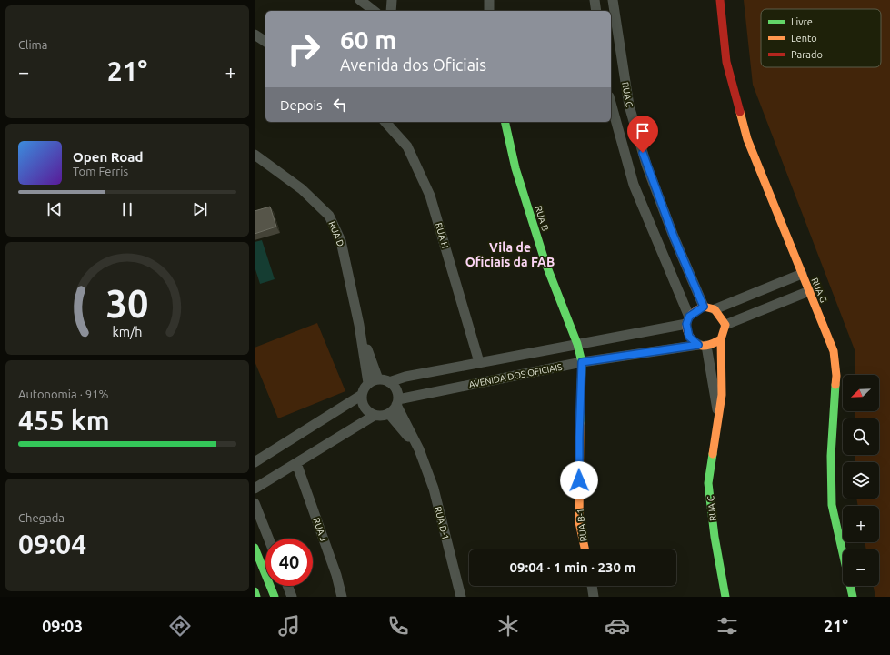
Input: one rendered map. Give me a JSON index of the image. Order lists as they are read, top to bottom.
{
  "streets": {
    "street": [
      "RUA C",
      "RUA B",
      "RUA D",
      "RUA H",
      "RUA G",
      "AVENIDA DOS OFICIAIS",
      "RUA D-1",
      "RUA B-1",
      "RUA J"
    ]
  },
  "crossings": [
    ["RUA C", "AVENIDA DOS OFICIAIS"],
    ["RUA B", "AVENIDA DOS OFICIAIS"],
    ["RUA B", "RUA B-1"],
    ["RUA D", "AVENIDA DOS OFICIAIS"],
    ["AVENIDA DOS OFICIAIS", "RUA B-1"]
  ],
  "districts": ["Vila de Oficiais da FAB"],
  "legend": ["Livre", "Lento", "Parado"],
  "north": "bottom left",
  "page": {
    "tile": [
      "Clima",
      ["Autonomia · 91%", "455 km"],
      ["Chegada", "09:04"]
    ],
    "turn": ["60 m", "Avenida dos Oficiais"],
    "heat": ["−", "21°", "+"],
    "then": "Depois",
    "song": ["Open Road", "Tom Ferris"],
    "map_buttons": ["+", "−"],
    "limit": "40",
    "trip": "09:04 · 1 min · 230 m",
    "tabs": ["09:03", "21°"],
    "gauge": ["30", "km/h"]
  }
}
